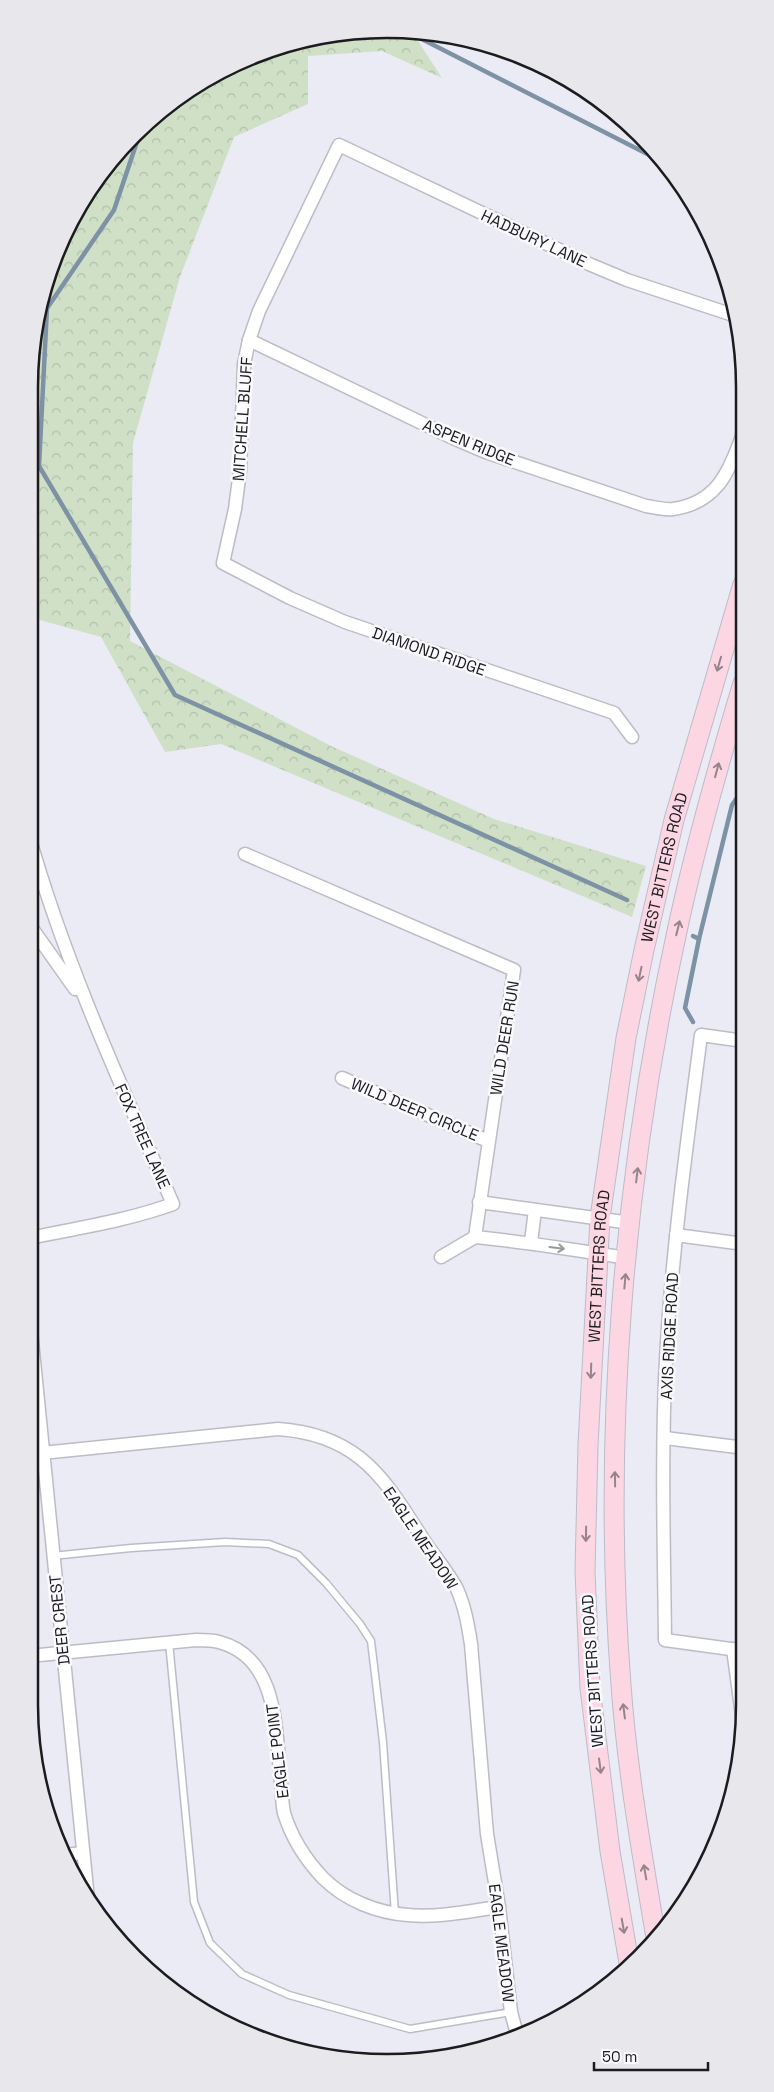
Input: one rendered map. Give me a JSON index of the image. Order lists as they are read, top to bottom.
{
  "streets": {
    "main road": ["WEST BITTERS ROAD"],
    "street": [
      "HADBURY LANE",
      "MITCHELL BLUFF",
      "ASPEN RIDGE",
      "DIAMOND RIDGE",
      "WILD DEER RUN",
      "WILD DEER CIRCLE",
      "FOX TREE LANE",
      "AXIS RIDGE ROAD",
      "EAGLE MEADOW",
      "DEER CREST",
      "EAGLE POINT"
    ]
  },
  "crossings": [
    ["HADBURY LANE", "MITCHELL BLUFF"],
    ["MITCHELL BLUFF", "ASPEN RIDGE"],
    ["MITCHELL BLUFF", "DIAMOND RIDGE"],
    ["WILD DEER RUN", "WILD DEER CIRCLE"],
    ["EAGLE MEADOW", "DEER CREST"],
    ["EAGLE MEADOW", "EAGLE POINT"],
    ["DEER CREST", "EAGLE POINT"]
  ],
  "scale_bar": "50 m"
}
